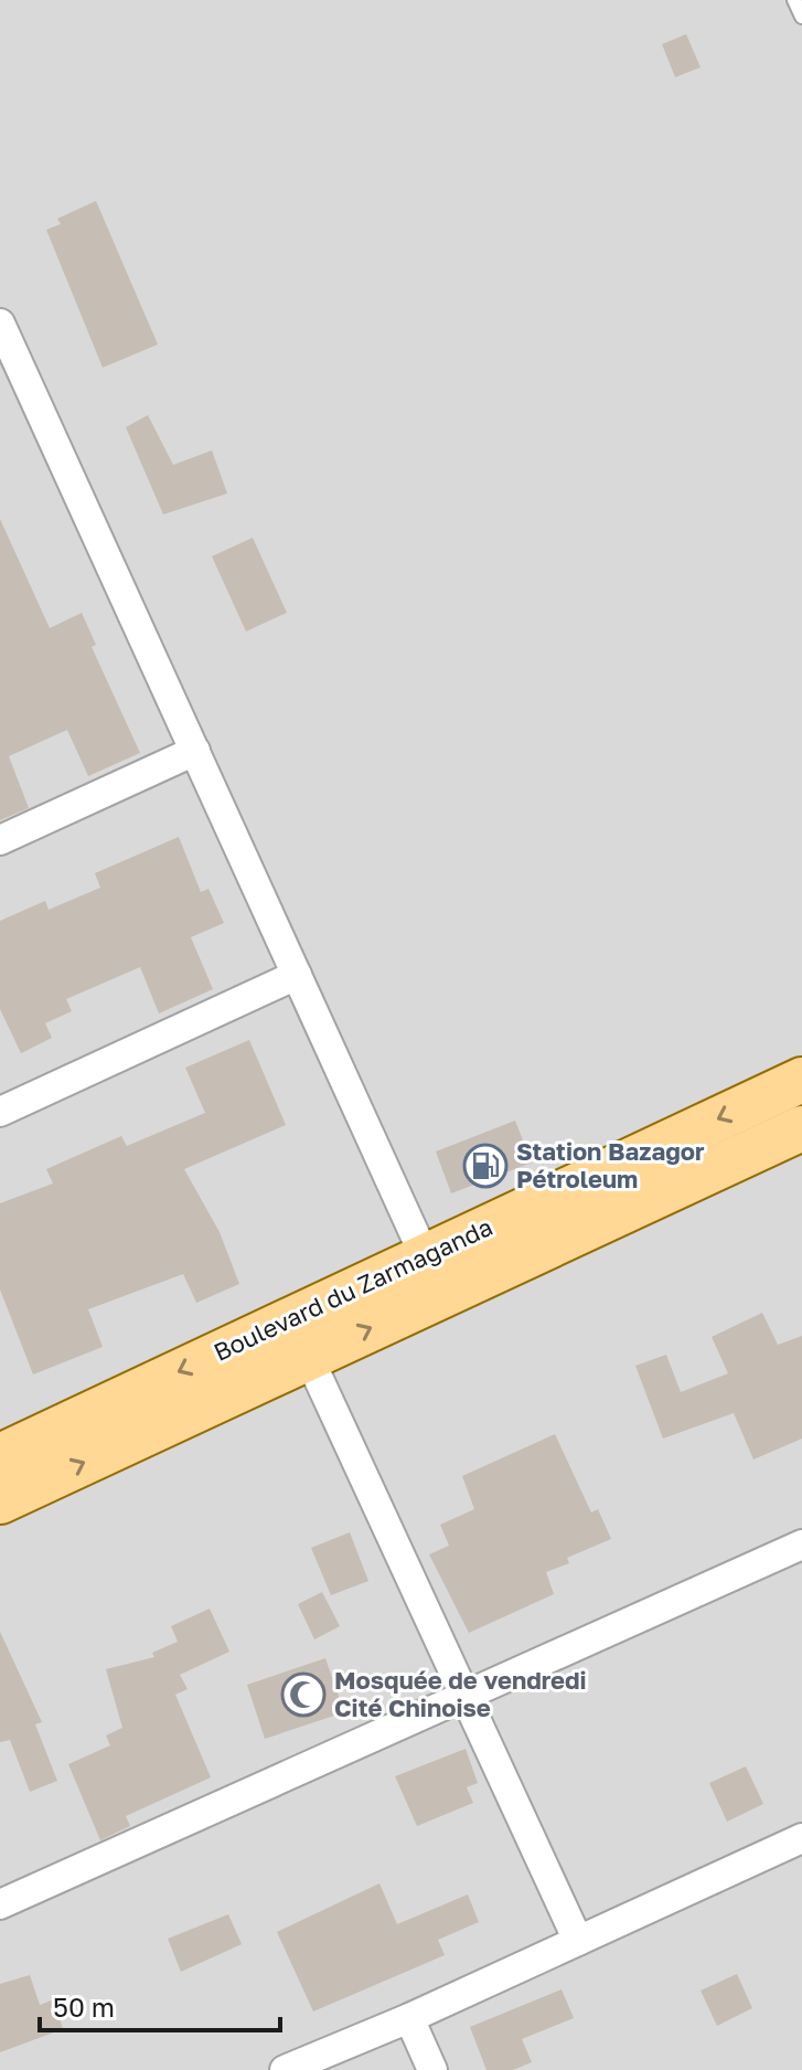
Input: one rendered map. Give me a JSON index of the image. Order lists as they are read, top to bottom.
{
  "streets": {
    "main road": ["Boulevard du Zarmaganda"]
  },
  "places": {
    "fuel station": ["Station Bazagor Pétroleum"],
    "mosque": ["Mosquée de vendredi Cité Chinoise"]
  },
  "scale_bar": "50 m"
}
